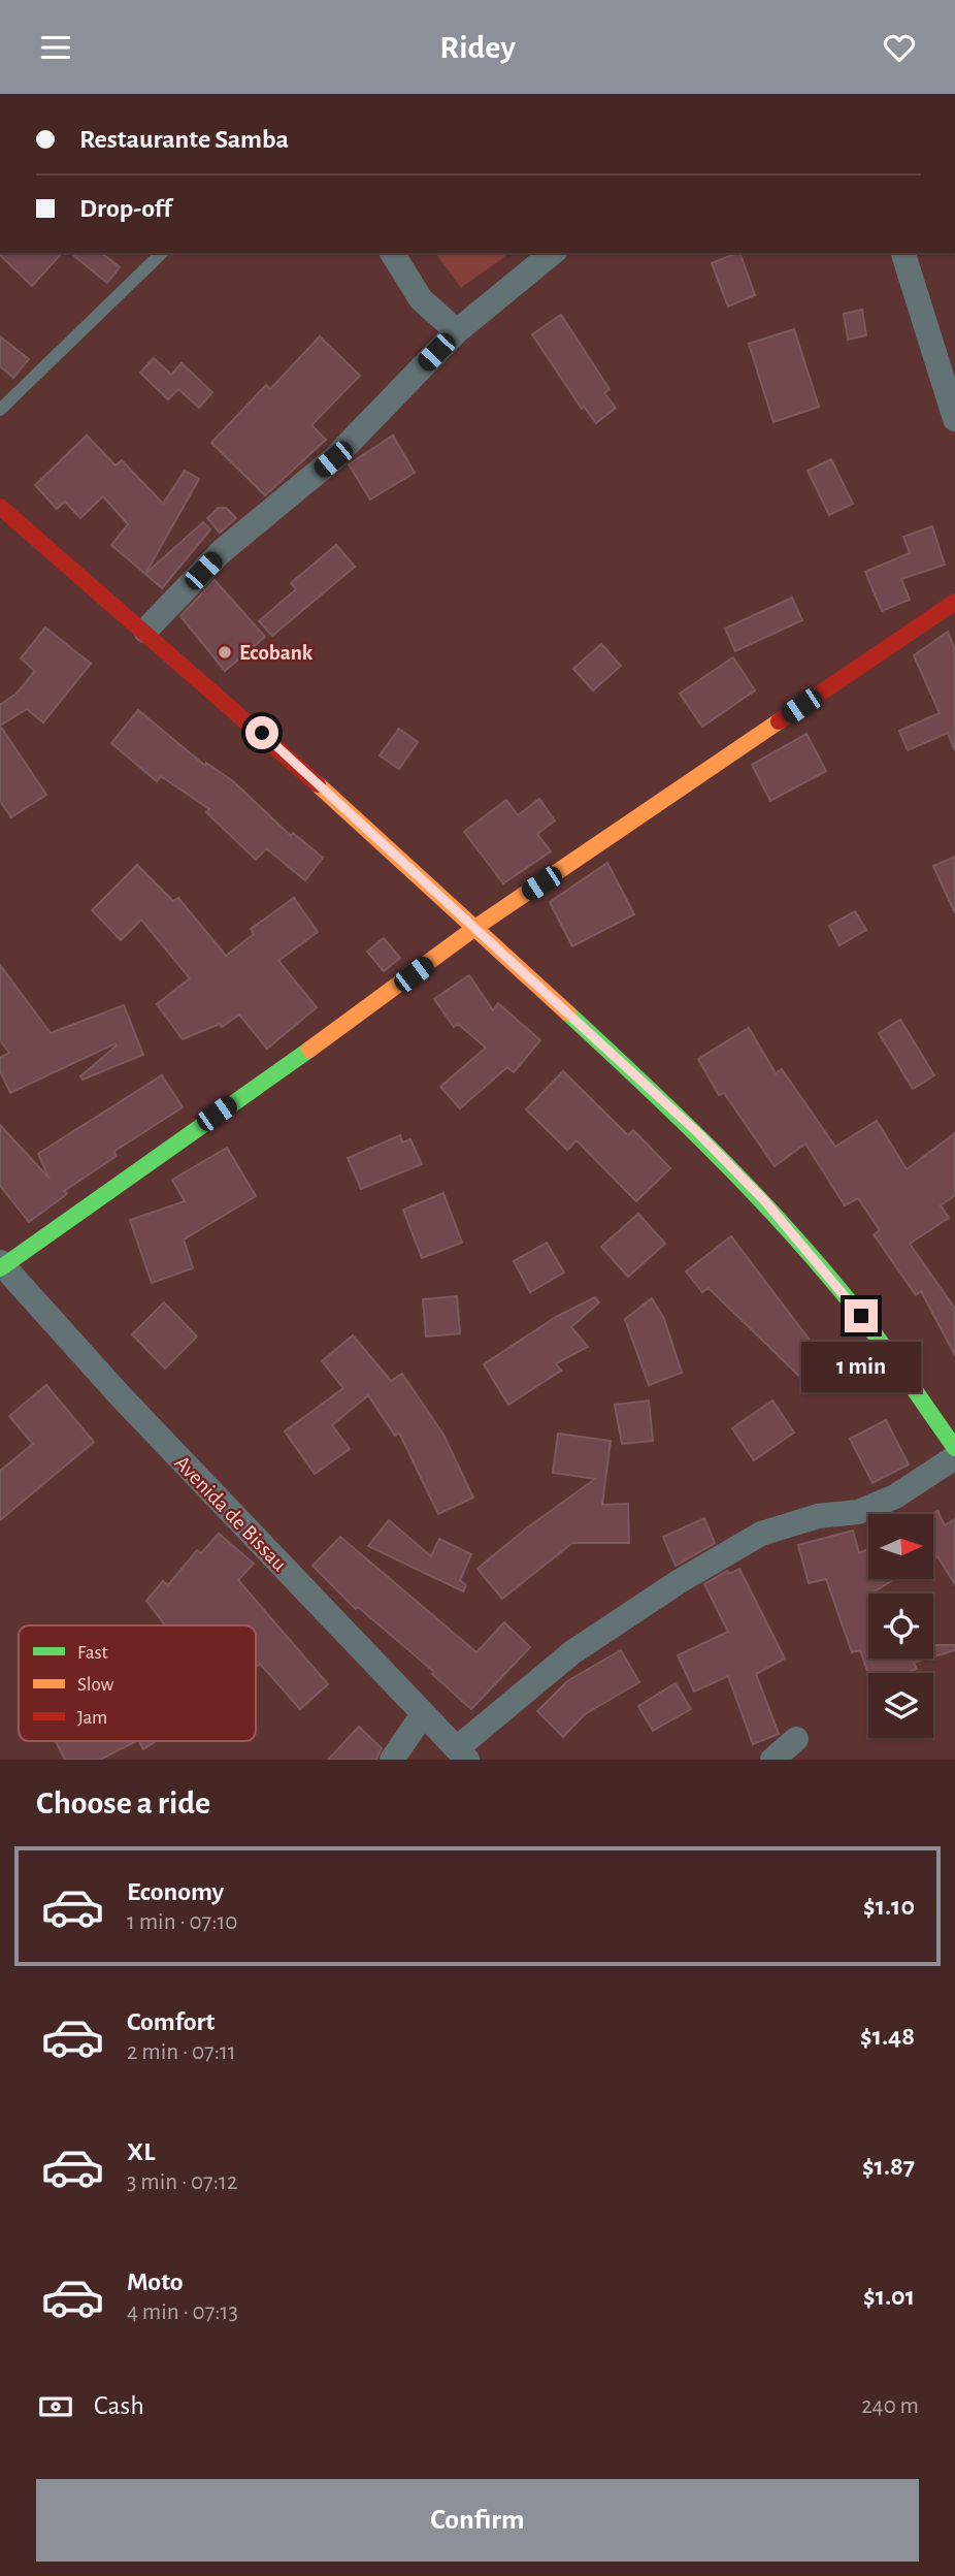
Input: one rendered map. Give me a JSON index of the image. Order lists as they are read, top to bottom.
{
  "streets": {
    "street": ["Avenida de Bissau"]
  },
  "places": ["Ecobank"],
  "legend": ["Fast", "Slow", "Jam"],
  "north": "right",
  "page": {
    "header": "Ridey",
    "banner": ["Restaurante Samba", "Drop-off"],
    "bubble": "1 min",
    "heading": "Choose a ride",
    "list": [
      {
        "name": "Economy",
        "note": "1 min · 07:10",
        "value": "$1.10"
      },
      {
        "name": "Comfort",
        "note": "2 min · 07:11",
        "value": "$1.48"
      },
      {
        "name": "XL",
        "note": "3 min · 07:12",
        "value": "$1.87"
      },
      {
        "name": "Moto",
        "note": "4 min · 07:13",
        "value": "$1.01"
      }
    ],
    "pay": ["Cash", "240 m"],
    "buttons": "Confirm"
  }
}
